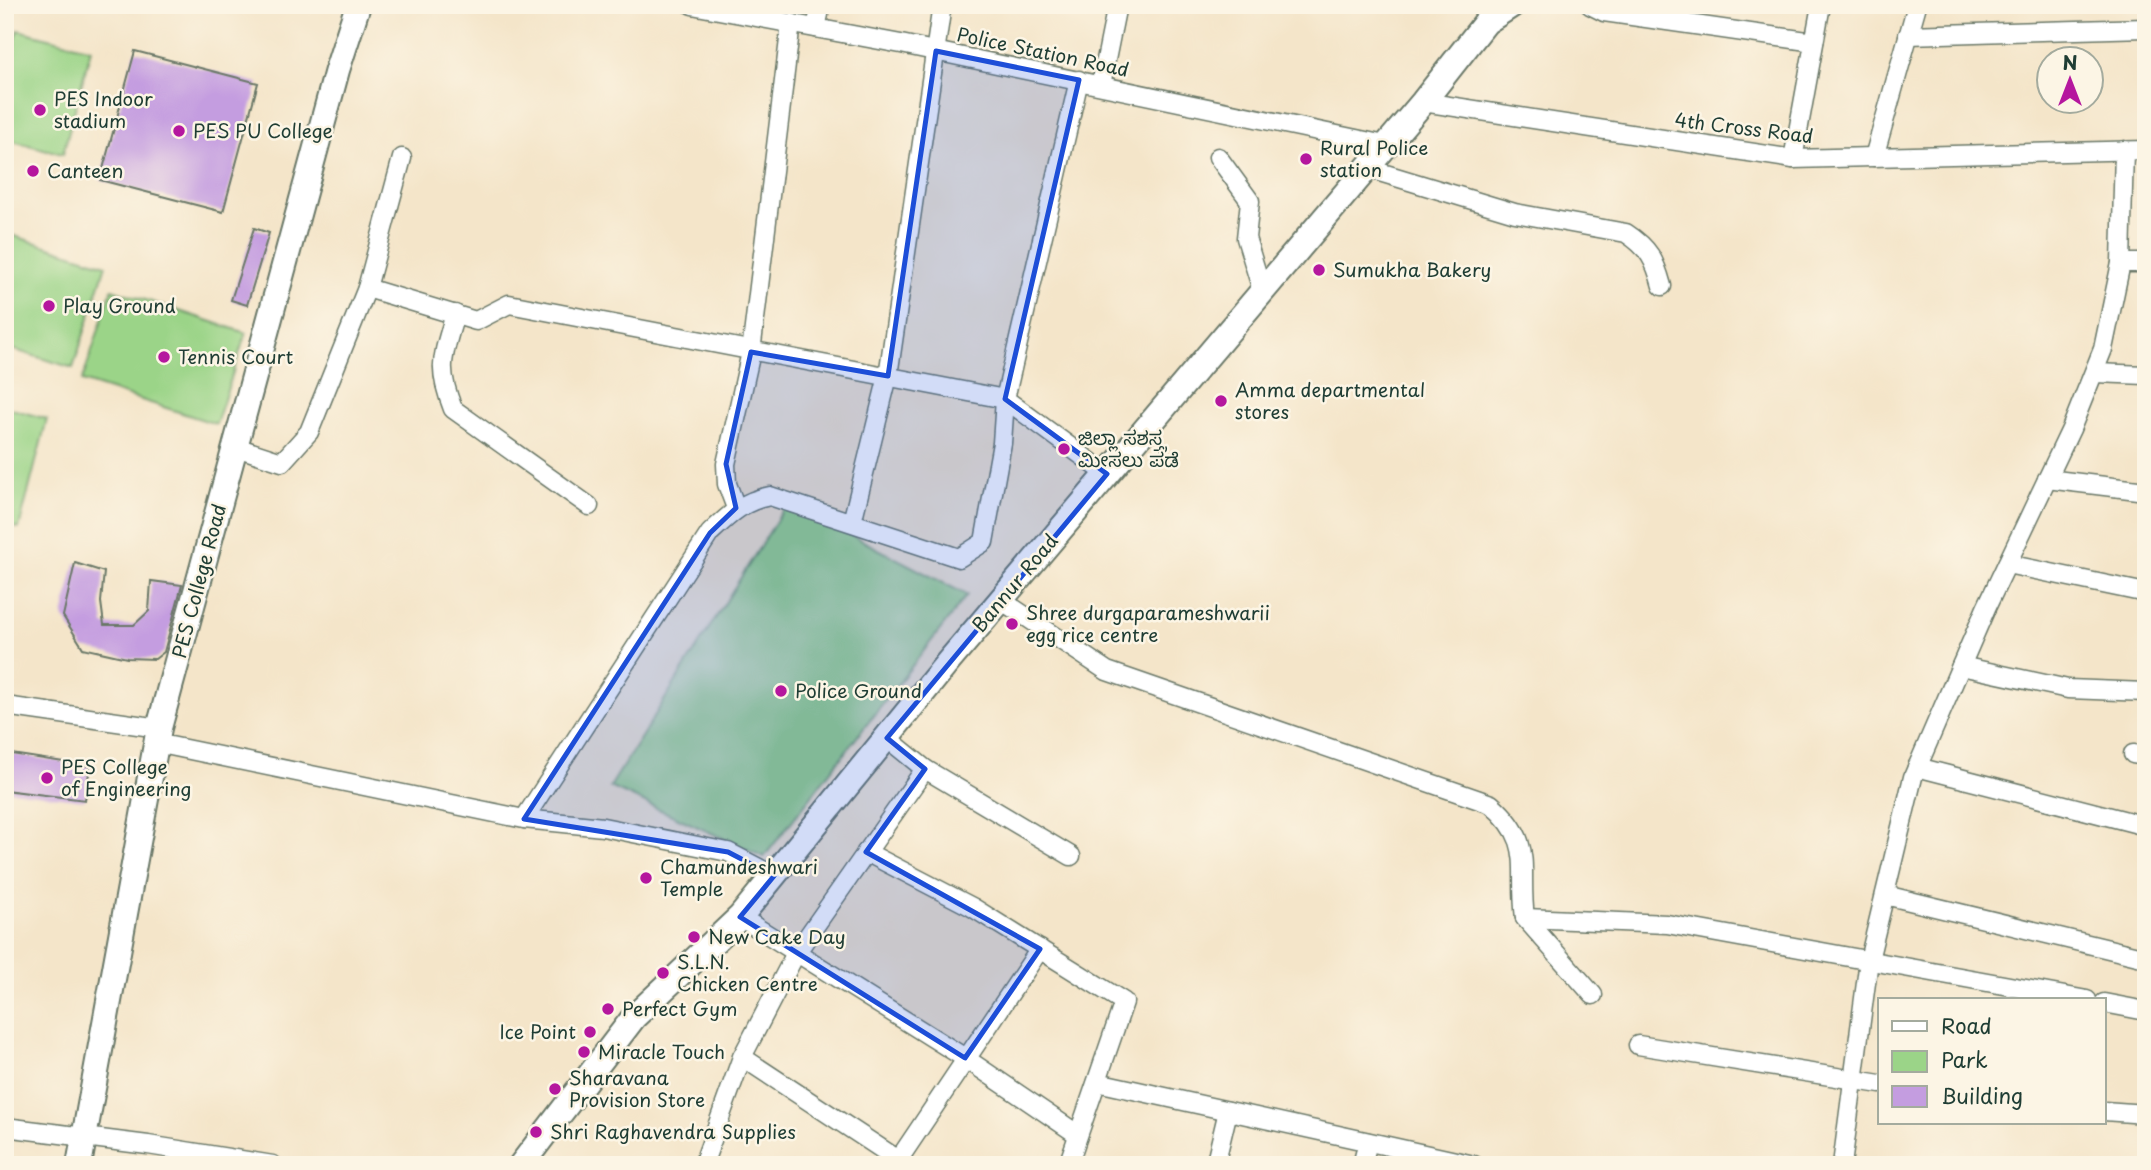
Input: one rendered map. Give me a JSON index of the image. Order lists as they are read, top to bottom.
{
  "streets": {
    "main road": ["PES College Road", "Bannur Road"],
    "street": ["Police Station Road", "4th Cross Road"]
  },
  "crossings": [
    ["Police Station Road", "Bannur Road"],
    ["4th Cross Road", "Bannur Road"]
  ],
  "places": [
    "PES Indoor stadium",
    "PES PU College",
    "Rural Police station",
    "Canteen",
    "Sumukha Bakery",
    "Play Ground",
    "Tennis Court",
    "Amma departmental stores",
    "ಜಿಲ್ಲಾ ಸಶಸ್ತ್ರ ಮೀಸಲು ಪಡೆ",
    "Shree durgaparameshwarii egg rice centre",
    "Police Ground",
    "PES College of Engineering",
    "Chamundeshwari Temple",
    "New Cake Day",
    "S.L.N. Chicken Centre",
    "Perfect Gym",
    "Ice Point",
    "Miracle Touch",
    "Sharavana Provision Store",
    "Shri Raghavendra Supplies"
  ],
  "legend": ["Road", "Park", "Building"],
  "north": "top"
}
